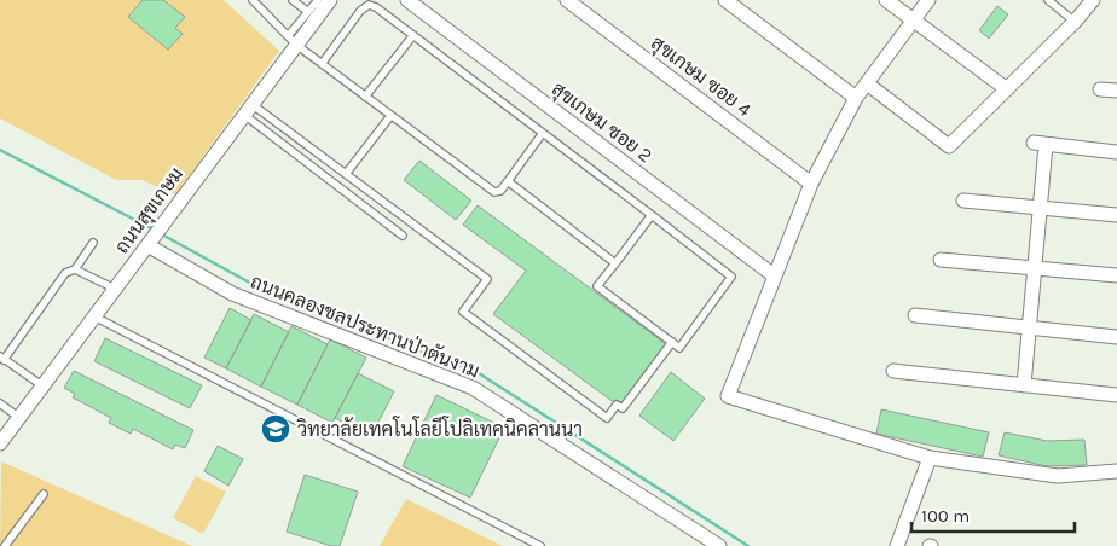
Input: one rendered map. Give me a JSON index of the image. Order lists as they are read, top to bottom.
{
  "streets": {
    "street": [
      "สุขเกษม ซอย 4",
      "สุขเกษม ซอย 2",
      "ถนนสุขเกษม",
      "ถนนคลองชลประทานป่าตันงาม"
    ]
  },
  "crossings": [
    ["ถนนสุขเกษม", "ถนนคลองชลประทานป่าตันงาม"]
  ],
  "places": {
    "school or university": ["วิทยาลัยเทคโนโลยีโปลิเทคนิคลานนา"]
  },
  "scale_bar": "100 m"
}
